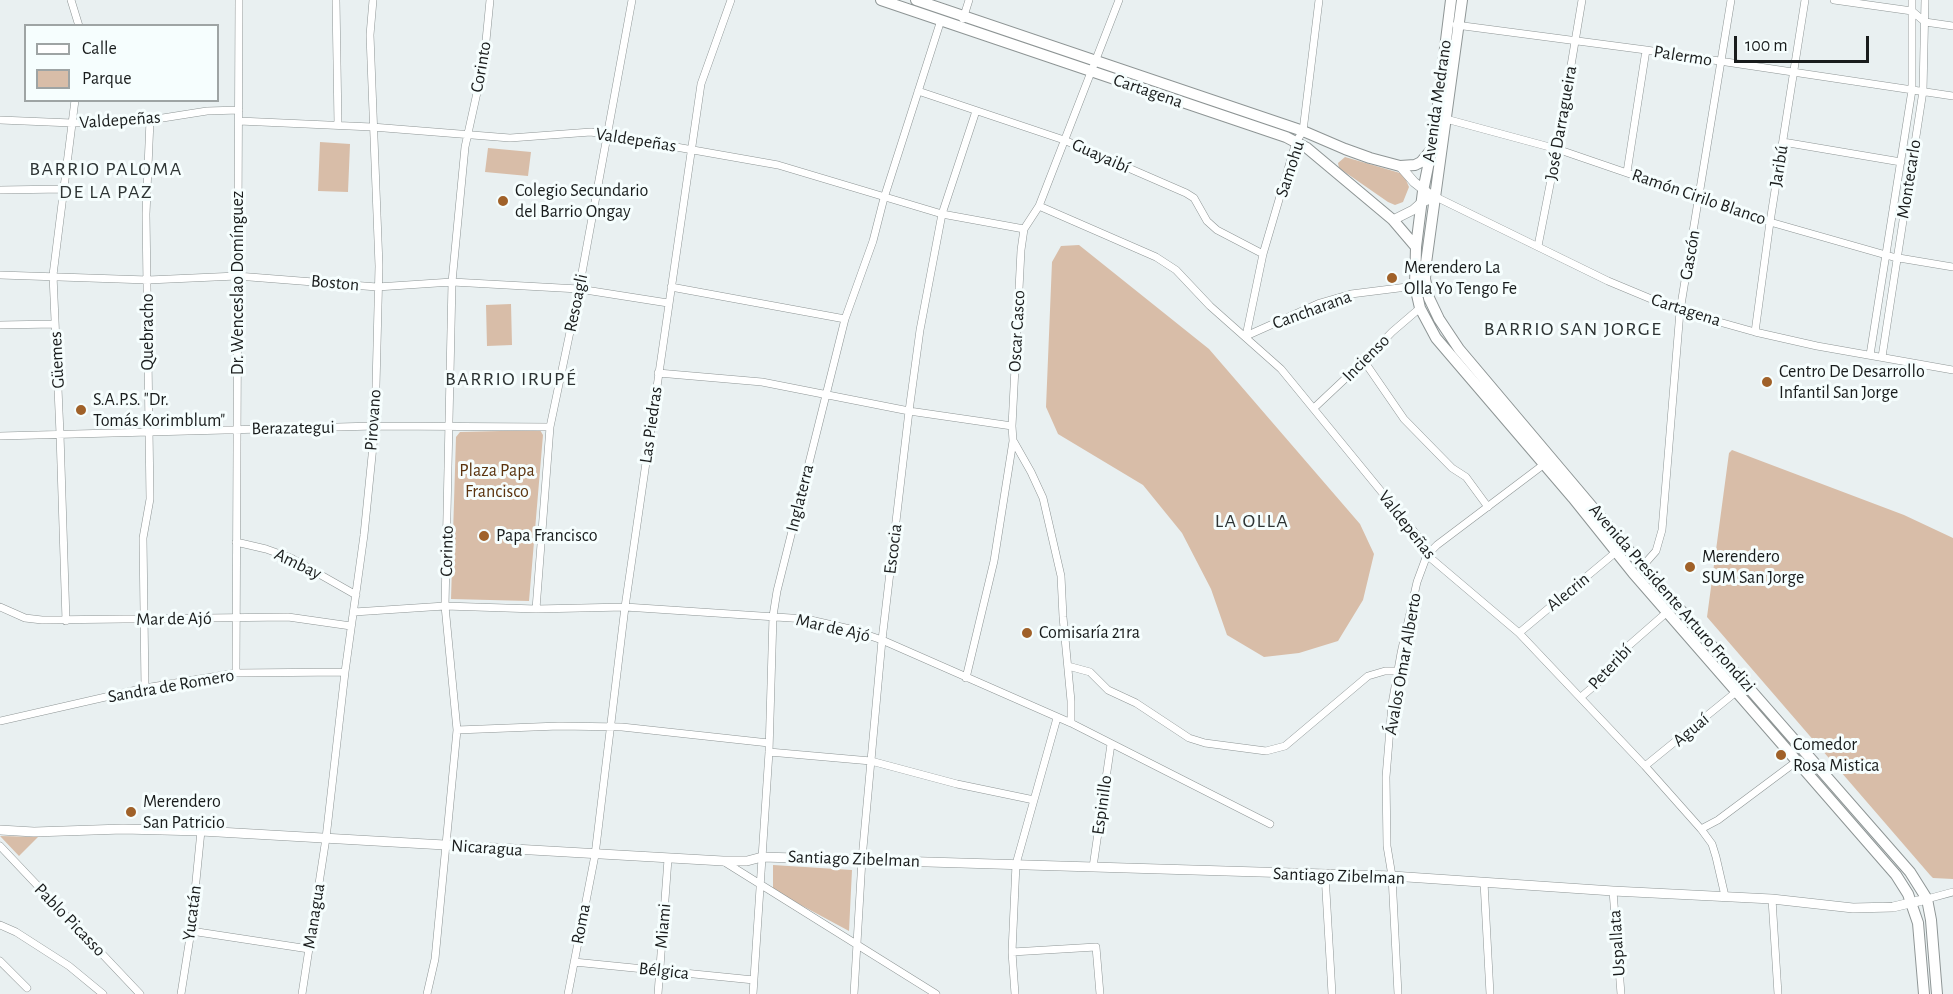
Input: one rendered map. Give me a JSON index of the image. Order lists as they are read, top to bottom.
{
  "streets": {
    "main road": ["Cartagena", "Avenida Medrano", "Avenida Presidente Arturo Frondizi"],
    "street": [
      "Palermo",
      "Corinto",
      "Valdepeñas",
      "José Darragueira",
      "Guayaibí",
      "Jaribú",
      "Samohu",
      "Montecarlo",
      "Ramón Cirilo Blanco",
      "Gascón",
      "Dr. Wenceslao Domínguez",
      "Boston",
      "Resoagli",
      "Cancharana",
      "Oscar Casco",
      "Quebracho",
      "Incienso",
      "Güemes",
      "Pirovano",
      "Las Piedras",
      "Berazategui",
      "Inglaterra",
      "Escocia",
      "Ambay",
      "Alecrin",
      "Mar de Ajó",
      "Ávalos Omar Alberto",
      "Peteribí",
      "Sandra de Romero",
      "Aguaí",
      "Espinillo",
      "Nicaragua",
      "Santiago Zibelman",
      "Yucatán",
      "Managua",
      "Pablo Picasso",
      "Roma",
      "Miami",
      "Uspallata",
      "Bélgica"
    ]
  },
  "crossings": [
    ["Palermo", "Avenida Medrano"],
    ["Palermo", "José Darragueira"],
    ["Palermo", "Jaribú"],
    ["Palermo", "Montecarlo"],
    ["Palermo", "Gascón"],
    ["Corinto", "Valdepeñas"],
    ["Corinto", "Boston"],
    ["Corinto", "Berazategui"],
    ["Corinto", "Mar de Ajó"],
    ["Corinto", "Nicaragua"],
    ["Cartagena", "Avenida Medrano"],
    ["Cartagena", "José Darragueira"],
    ["Cartagena", "Jaribú"],
    ["Cartagena", "Samohu"],
    ["Cartagena", "Montecarlo"],
    ["Cartagena", "Gascón"],
    ["Cartagena", "Oscar Casco"],
    ["Cartagena", "Inglaterra"],
    ["Cartagena", "Avenida Presidente Arturo Frondizi"],
    ["Avenida Medrano", "Ramón Cirilo Blanco"],
    ["Avenida Medrano", "Avenida Presidente Arturo Frondizi"],
    ["Valdepeñas", "Samohu"],
    ["Valdepeñas", "Dr. Wenceslao Domínguez"],
    ["Valdepeñas", "Resoagli"],
    ["Valdepeñas", "Cancharana"],
    ["Valdepeñas", "Oscar Casco"],
    ["Valdepeñas", "Quebracho"],
    ["Valdepeñas", "Incienso"],
    ["Valdepeñas", "Güemes"],
    ["Valdepeñas", "Pirovano"],
    ["Valdepeñas", "Las Piedras"],
    ["Valdepeñas", "Inglaterra"],
    ["Valdepeñas", "Escocia"],
    ["Valdepeñas", "Alecrin"],
    ["Valdepeñas", "Ávalos Omar Alberto"],
    ["Valdepeñas", "Peteribí"],
    ["Valdepeñas", "Aguaí"],
    ["Valdepeñas", "Santiago Zibelman"],
    ["José Darragueira", "Ramón Cirilo Blanco"],
    ["Guayaibí", "Samohu"],
    ["Guayaibí", "Oscar Casco"],
    ["Guayaibí", "Inglaterra"],
    ["Guayaibí", "Escocia"],
    ["Jaribú", "Ramón Cirilo Blanco"],
    ["Samohu", "Cancharana"],
    ["Montecarlo", "Ramón Cirilo Blanco"],
    ["Ramón Cirilo Blanco", "Gascón"],
    ["Gascón", "Avenida Presidente Arturo Frondizi"],
    ["Dr. Wenceslao Domínguez", "Boston"],
    ["Dr. Wenceslao Domínguez", "Berazategui"],
    ["Dr. Wenceslao Domínguez", "Ambay"],
    ["Dr. Wenceslao Domínguez", "Mar de Ajó"],
    ["Dr. Wenceslao Domínguez", "Sandra de Romero"],
    ["Boston", "Resoagli"],
    ["Boston", "Quebracho"],
    ["Boston", "Güemes"],
    ["Boston", "Pirovano"],
    ["Boston", "Las Piedras"],
    ["Resoagli", "Berazategui"],
    ["Resoagli", "Mar de Ajó"],
    ["Cancharana", "Avenida Presidente Arturo Frondizi"],
    ["Oscar Casco", "Mar de Ajó"],
    ["Quebracho", "Berazategui"],
    ["Quebracho", "Mar de Ajó"],
    ["Quebracho", "Sandra de Romero"],
    ["Incienso", "Avenida Presidente Arturo Frondizi"],
    ["Güemes", "Berazategui"],
    ["Güemes", "Mar de Ajó"],
    ["Pirovano", "Berazategui"],
    ["Pirovano", "Ambay"],
    ["Pirovano", "Mar de Ajó"],
    ["Pirovano", "Sandra de Romero"],
    ["Pirovano", "Nicaragua"],
    ["Pirovano", "Managua"],
    ["Las Piedras", "Mar de Ajó"],
    ["Las Piedras", "Nicaragua"],
    ["Las Piedras", "Roma"],
    ["Inglaterra", "Mar de Ajó"],
    ["Inglaterra", "Santiago Zibelman"],
    ["Inglaterra", "Bélgica"],
    ["Escocia", "Mar de Ajó"],
    ["Escocia", "Santiago Zibelman"],
    ["Alecrin", "Avenida Presidente Arturo Frondizi"],
    ["Avenida Presidente Arturo Frondizi", "Peteribí"],
    ["Avenida Presidente Arturo Frondizi", "Aguaí"],
    ["Avenida Presidente Arturo Frondizi", "Santiago Zibelman"],
    ["Mar de Ajó", "Espinillo"],
    ["Ávalos Omar Alberto", "Santiago Zibelman"],
    ["Espinillo", "Santiago Zibelman"],
    ["Nicaragua", "Santiago Zibelman"],
    ["Nicaragua", "Yucatán"],
    ["Nicaragua", "Managua"],
    ["Nicaragua", "Roma"],
    ["Nicaragua", "Miami"],
    ["Santiago Zibelman", "Uspallata"],
    ["Roma", "Bélgica"],
    ["Miami", "Bélgica"]
  ],
  "districts": [
    "BARRIO PALOMA DE LA PAZ",
    "BARRIO SAN JORGE",
    "BARRIO IRUPÉ",
    "LA OLLA"
  ],
  "parks": ["Plaza Papa Francisco"],
  "places": [
    "Colegio Secundario del Barrio Ongay",
    "Merendero La Olla Yo Tengo Fe",
    "Centro De Desarrollo Infantil San Jorge",
    "S.A.P.S. \"Dr. Tomás Korimblum\"",
    "Papa Francisco",
    "Merendero SUM San Jorge",
    "Comisaría 21ra",
    "Comedor Rosa Mistica",
    "Merendero San Patricio"
  ],
  "legend": ["Calle", "Parque"],
  "scale_bar": "100 m"
}
